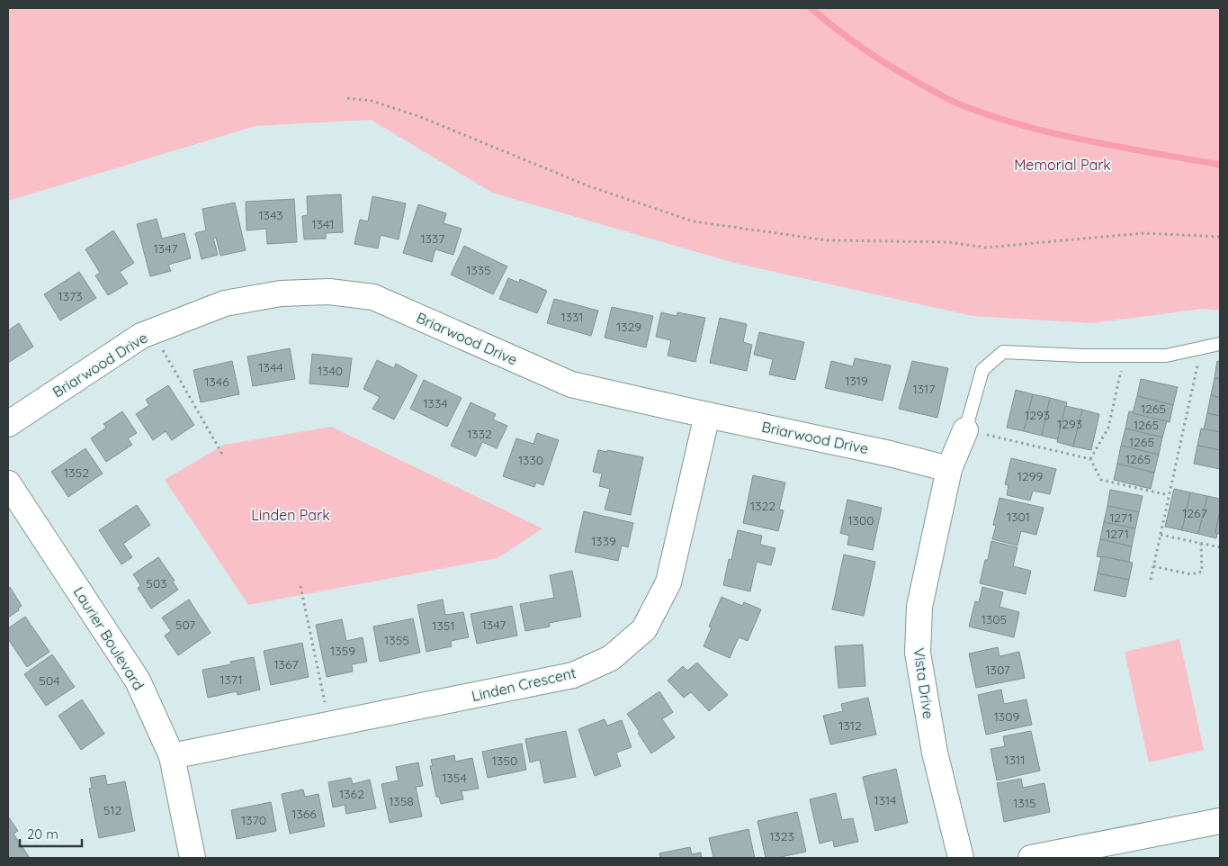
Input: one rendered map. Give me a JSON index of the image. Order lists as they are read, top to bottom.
{
  "streets": {
    "street": [
      "Briarwood Drive",
      "Laurier Boulevard",
      "Vista Drive",
      "Linden Crescent"
    ]
  },
  "crossings": [
    ["Briarwood Drive", "Vista Drive"],
    ["Briarwood Drive", "Linden Crescent"],
    ["Laurier Boulevard", "Linden Crescent"]
  ],
  "parks": ["Memorial Park", "Linden Park"],
  "house_numbers": [
    "1343",
    "1341",
    "1337",
    "1347",
    "1335",
    "1373",
    "1331",
    "1329",
    "1344",
    "1340",
    "1319",
    "1346",
    "1317",
    "1334",
    "1265",
    "1293",
    "1293",
    "1265",
    "1332",
    "1265",
    "1265",
    "1330",
    "1352",
    "1299",
    "1322",
    "1267",
    "1301",
    "1271",
    "1300",
    "1271",
    "1339",
    "503",
    "1305",
    "507",
    "1347",
    "1351",
    "1355",
    "1359",
    "1367",
    "1307",
    "1371",
    "504",
    "1309",
    "1312",
    "1311",
    "1350",
    "1354",
    "1362",
    "1314",
    "1358",
    "1315",
    "512",
    "1366",
    "1370",
    "1323"
  ],
  "scale_bar": "20 m"
}
